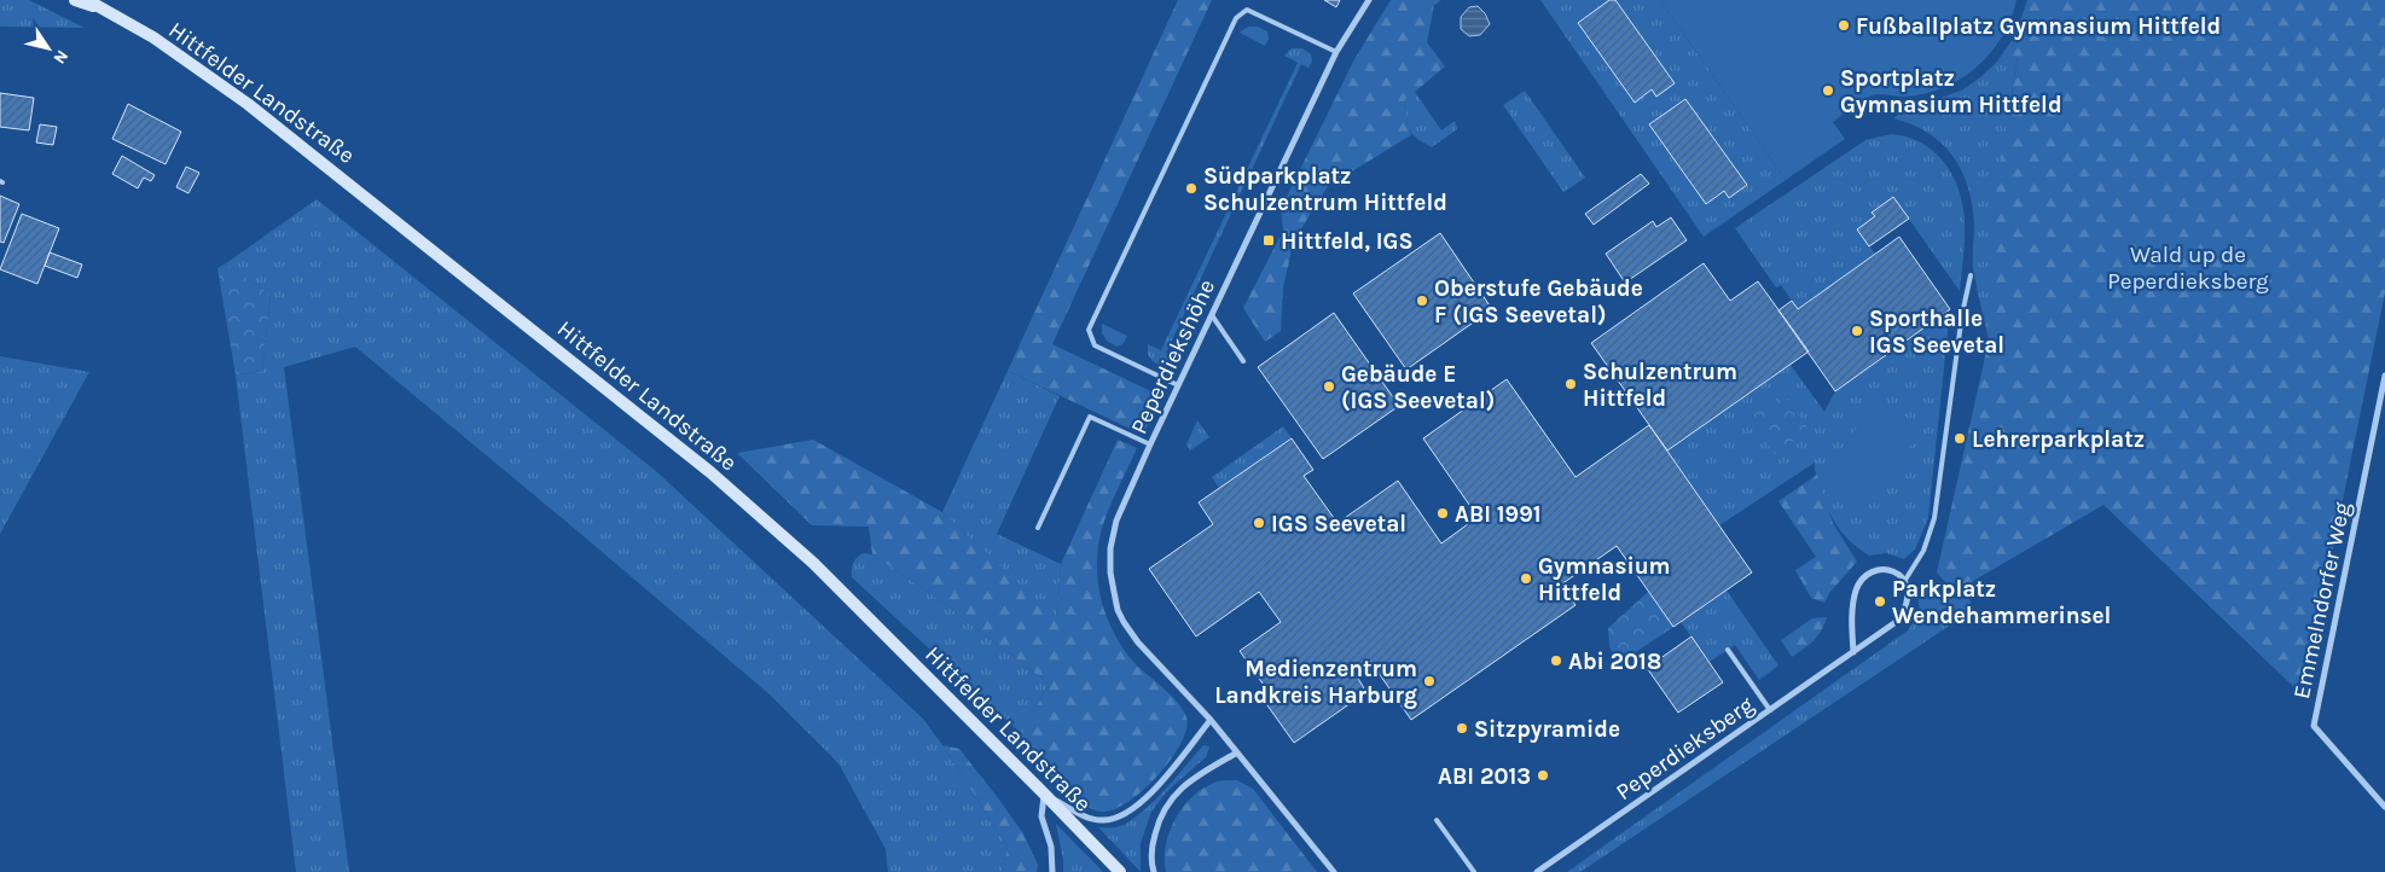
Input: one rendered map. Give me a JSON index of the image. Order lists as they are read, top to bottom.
{
  "streets": {
    "main road": ["Hittfelder Landstraße"],
    "street": ["Peperdiekshöhe", "Emmelndorfer Weg", "Peperdieksberg"]
  },
  "parks": ["Wald up de Peperdieksberg"],
  "places": {
    "other": [
      "Fußballplatz Gymnasium Hittfeld",
      "Sportplatz Gymnasium Hittfeld",
      "Südparkplatz Schulzentrum Hittfeld",
      "Oberstufe Gebäude F (IGS Seevetal)",
      "Sporthalle IGS Seevetal",
      "Schulzentrum Hittfeld",
      "Gebäude E (IGS Seevetal)",
      "Lehrerparkplatz",
      "ABI 1991",
      "IGS Seevetal",
      "Gymnasium Hittfeld",
      "Parkplatz Wendehammerinsel",
      "Abi 2018",
      "Medienzentrum Landkreis Harburg",
      "Sitzpyramide",
      "ABI 2013"
    ],
    "transit": ["Hittfeld, IGS"]
  },
  "north": "bottom right"
}
